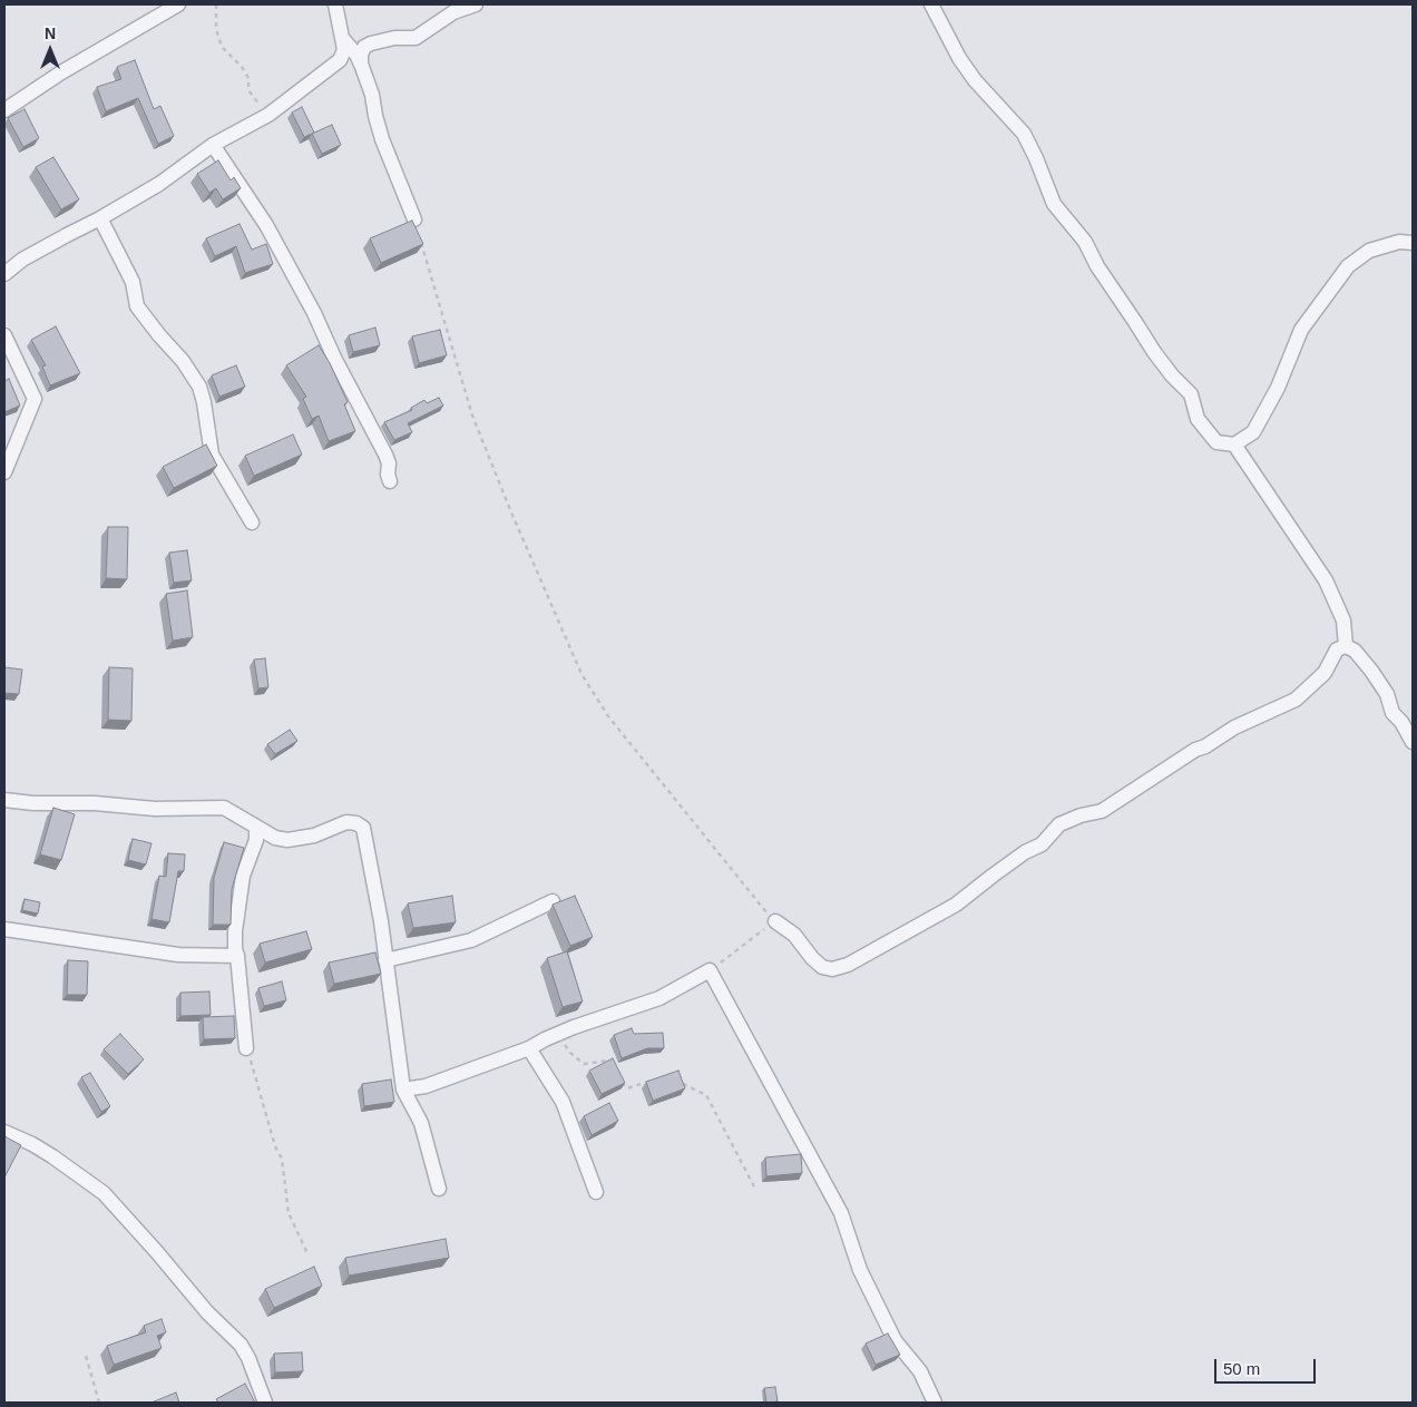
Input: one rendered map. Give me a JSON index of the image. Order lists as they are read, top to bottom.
{
  "scale_bar": "50 m",
  "north": "top"
}
